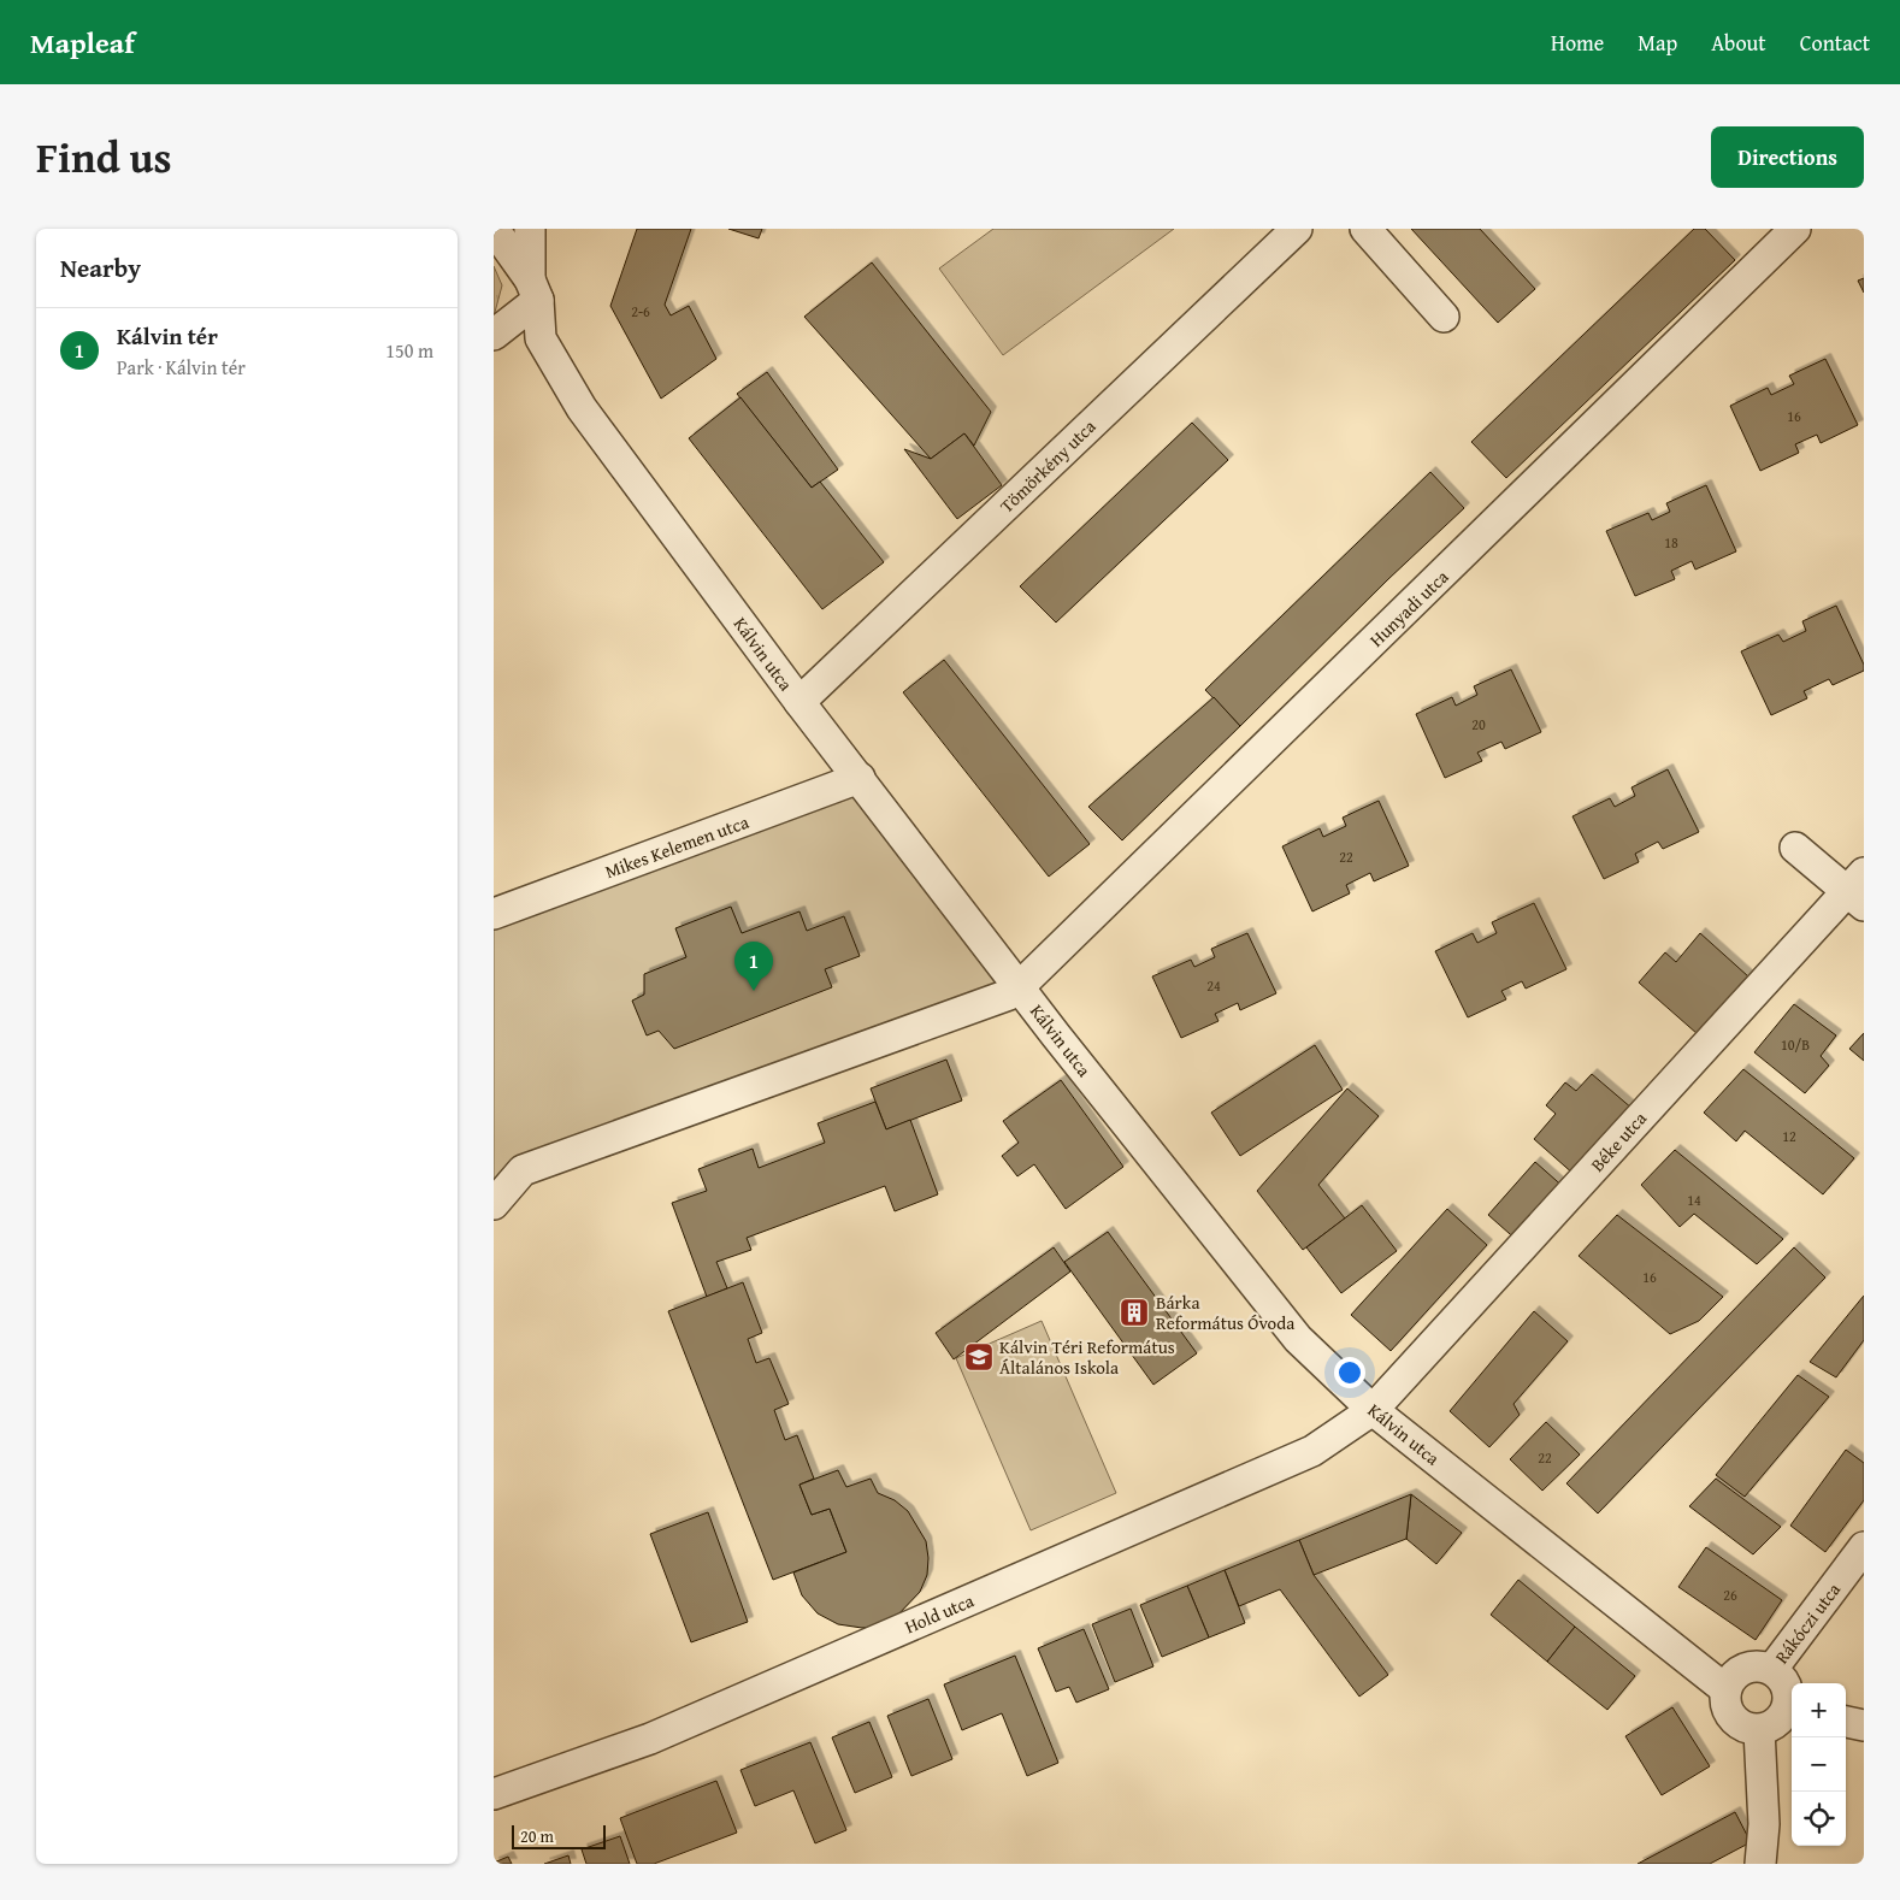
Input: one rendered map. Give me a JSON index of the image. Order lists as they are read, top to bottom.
{
  "streets": {
    "street": [
      "Tömörkény utca",
      "Hunyadi utca",
      "Kálvin utca",
      "Mikes Kelemen utca",
      "Béke utca",
      "Hold utca",
      "Rákóczi utca"
    ]
  },
  "crossings": [
    ["Tömörkény utca", "Kálvin utca"],
    ["Hunyadi utca", "Kálvin utca"],
    ["Kálvin utca", "Mikes Kelemen utca"],
    ["Kálvin utca", "Béke utca"],
    ["Kálvin utca", "Hold utca"],
    ["Kálvin utca", "Rákóczi utca"],
    ["Béke utca", "Hold utca"]
  ],
  "places": {
    "building": ["Bárka Református Óvoda"],
    "school or university": ["Kálvin Téri Református Általános Iskola"]
  },
  "house_numbers": [
    "2-6",
    "16",
    "18",
    "20",
    "22",
    "24",
    "10/B",
    "12",
    "14",
    "16",
    "22",
    "26"
  ],
  "scale_bar": "20 m",
  "page": {
    "header": "Mapleaf",
    "nav": [
      "Home",
      "Map",
      "About",
      "Contact"
    ],
    "title": "Find us",
    "buttons": "Directions",
    "heading": "Nearby",
    "list": [
      {
        "mark": "1",
        "name": "Kálvin tér",
        "note": "Park · Kálvin tér",
        "value": "150 m"
      }
    ],
    "pins": "1",
    "map_buttons": ["+", "−"],
    "scale": "20 m"
  }
}
